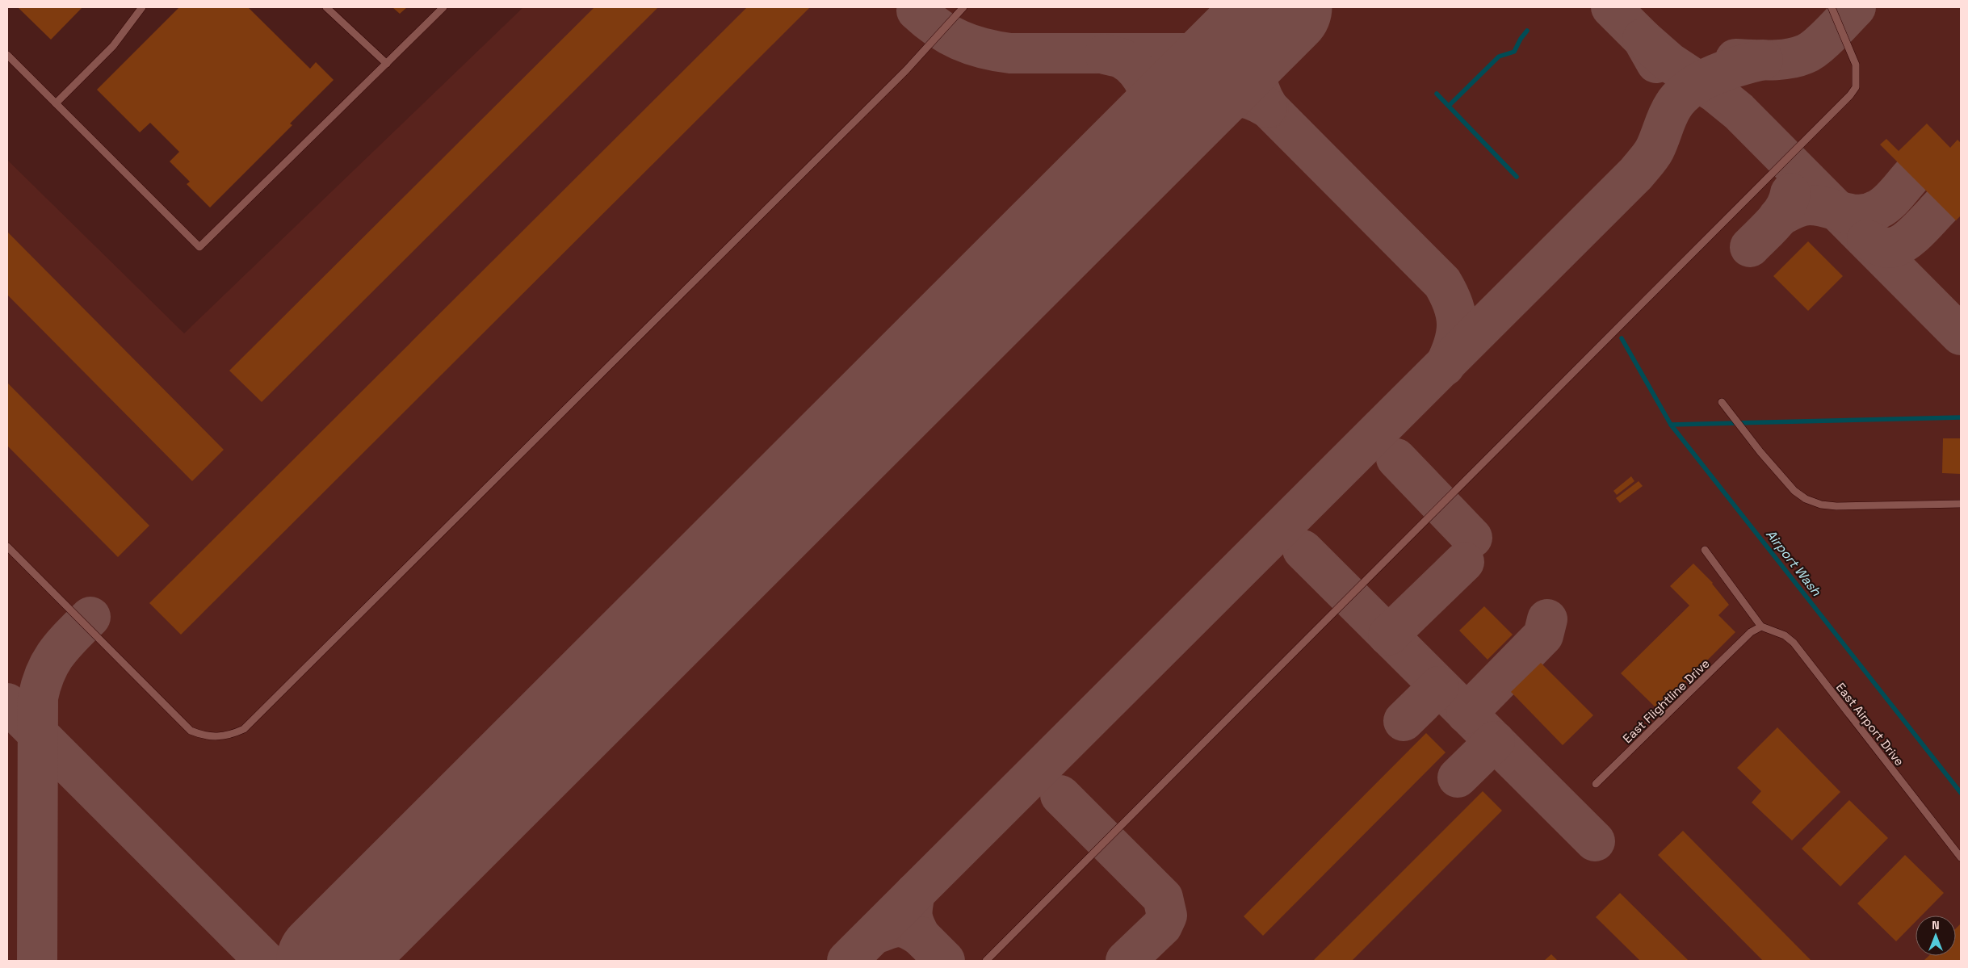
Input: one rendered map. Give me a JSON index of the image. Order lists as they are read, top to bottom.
{
  "streets": {
    "lane": ["East Flightline Drive", "East Airport Drive"]
  },
  "crossings": [
    ["East Flightline Drive", "East Airport Drive"]
  ],
  "water": ["Airport Wash"],
  "north": "top"
}
